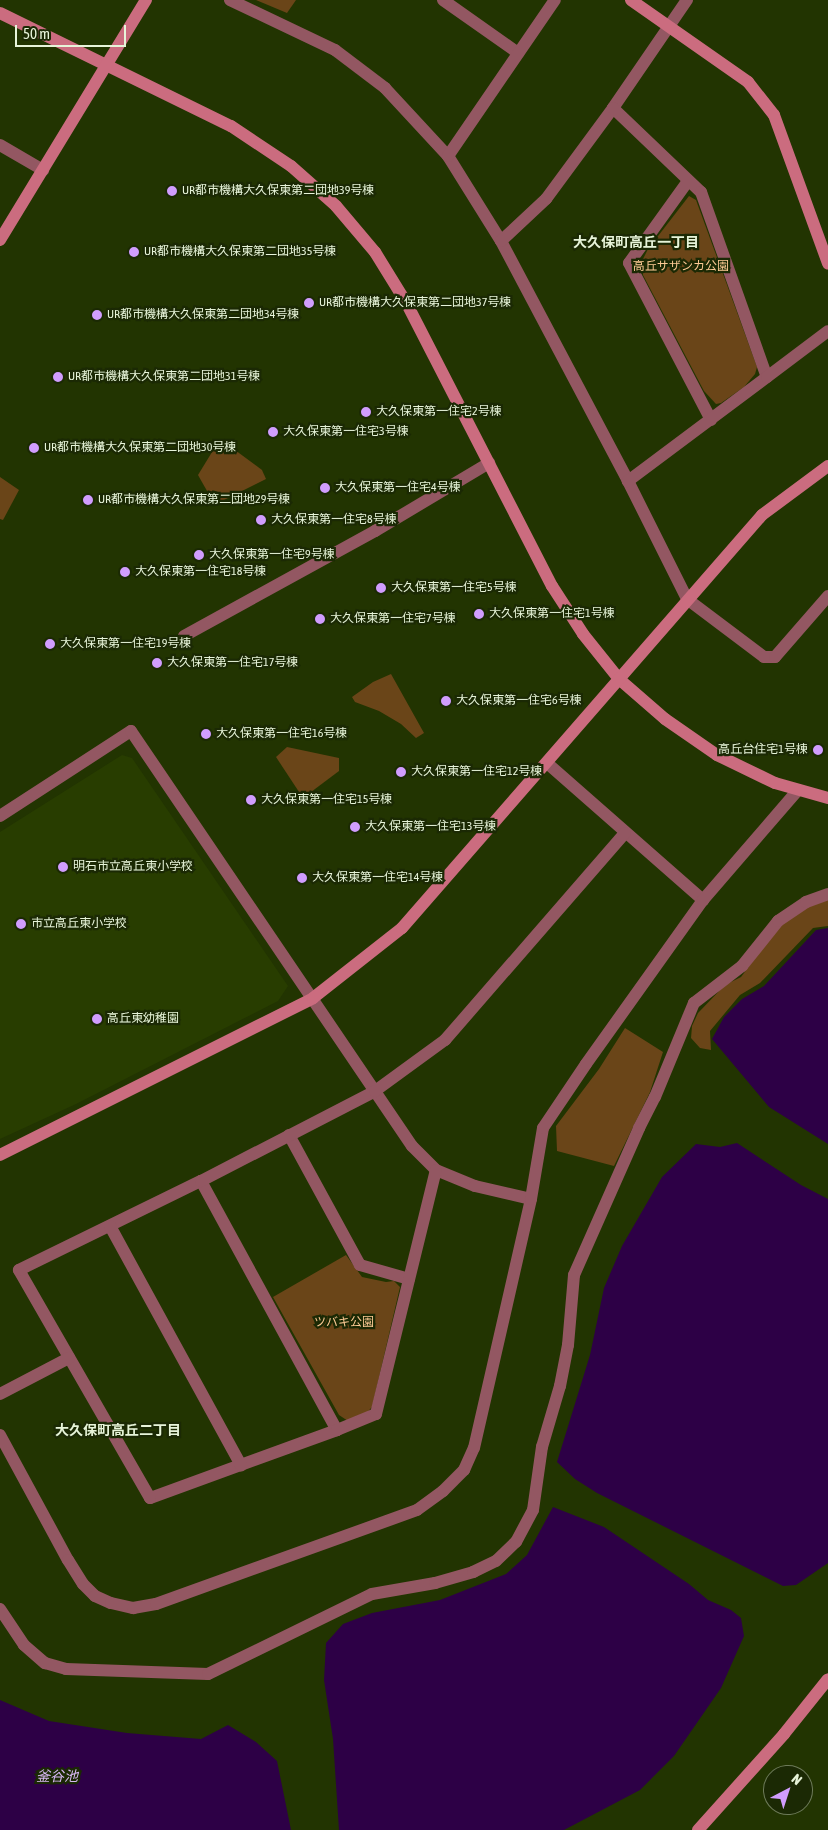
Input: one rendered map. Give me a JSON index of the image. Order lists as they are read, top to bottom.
{
  "districts": ["大久保町高丘一丁目", "大久保町高丘二丁目"],
  "water": ["釜谷池"],
  "parks": ["高丘サザンカ公園", "ツバキ公園"],
  "places": [
    "UR都市機構大久保東第二団地39号棟",
    "UR都市機構大久保東第二団地35号棟",
    "UR都市機構大久保東第二団地37号棟",
    "UR都市機構大久保東第二団地34号棟",
    "UR都市機構大久保東第二団地31号棟",
    "大久保東第一住宅2号棟",
    "大久保東第一住宅3号棟",
    "UR都市機構大久保東第二団地30号棟",
    "大久保東第一住宅4号棟",
    "UR都市機構大久保東第二団地29号棟",
    "大久保東第一住宅8号棟",
    "大久保東第一住宅9号棟",
    "大久保東第一住宅18号棟",
    "大久保東第一住宅5号棟",
    "大久保東第一住宅1号棟",
    "大久保東第一住宅7号棟",
    "大久保東第一住宅19号棟",
    "大久保東第一住宅17号棟",
    "大久保東第一住宅6号棟",
    "大久保東第一住宅16号棟",
    "高丘台住宅1号棟",
    "大久保東第一住宅12号棟",
    "大久保東第一住宅15号棟",
    "大久保東第一住宅13号棟",
    "明石市立高丘東小学校",
    "大久保東第一住宅14号棟",
    "市立高丘東小学校",
    "高丘東幼稚園"
  ],
  "scale_bar": "50 m",
  "north": "top right"
}
